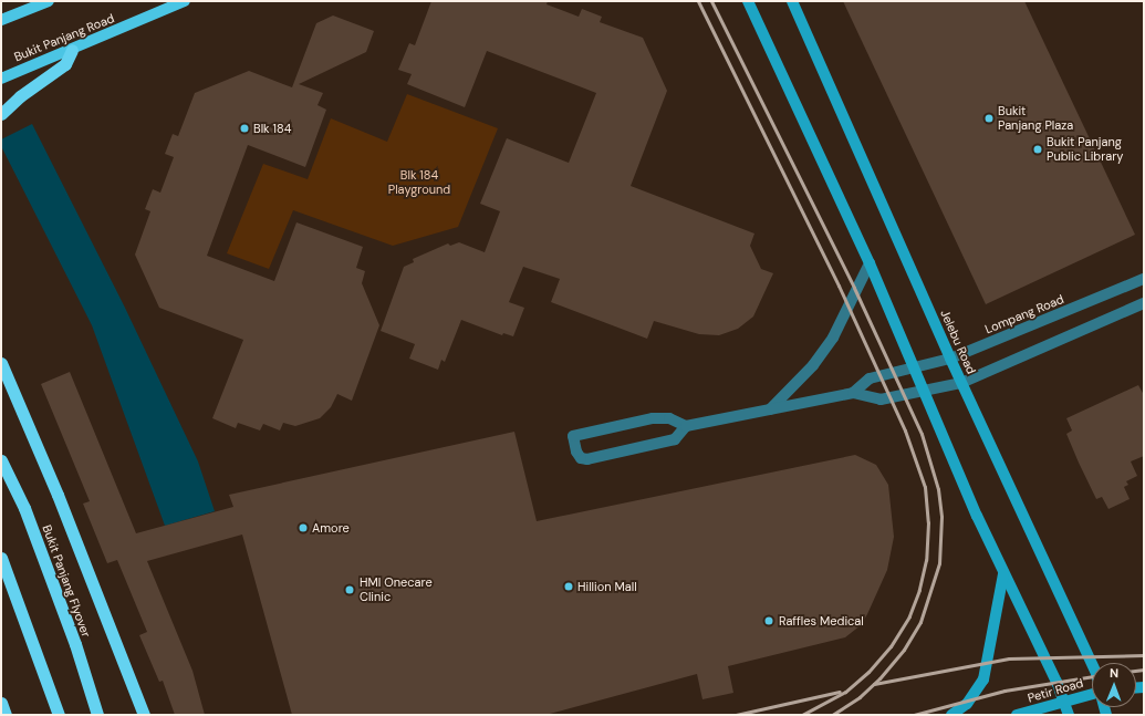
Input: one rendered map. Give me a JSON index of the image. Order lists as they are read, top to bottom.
{
  "streets": {
    "highway": ["Bukit Panjang Flyover"],
    "main road": ["Bukit Panjang Road", "Jelebu Road", "Petir Road"],
    "street": ["Lompang Road"]
  },
  "crossings": [
    ["Lompang Road", "Jelebu Road"]
  ],
  "parks": ["Blk 184 Playground"],
  "places": [
    "Bukit Panjang Plaza",
    "Blk 184",
    "Bukit Panjang Public Library",
    "Amore",
    "Hillion Mall",
    "HMI Onecare Clinic",
    "Raffles Medical"
  ],
  "north": "top"
}
